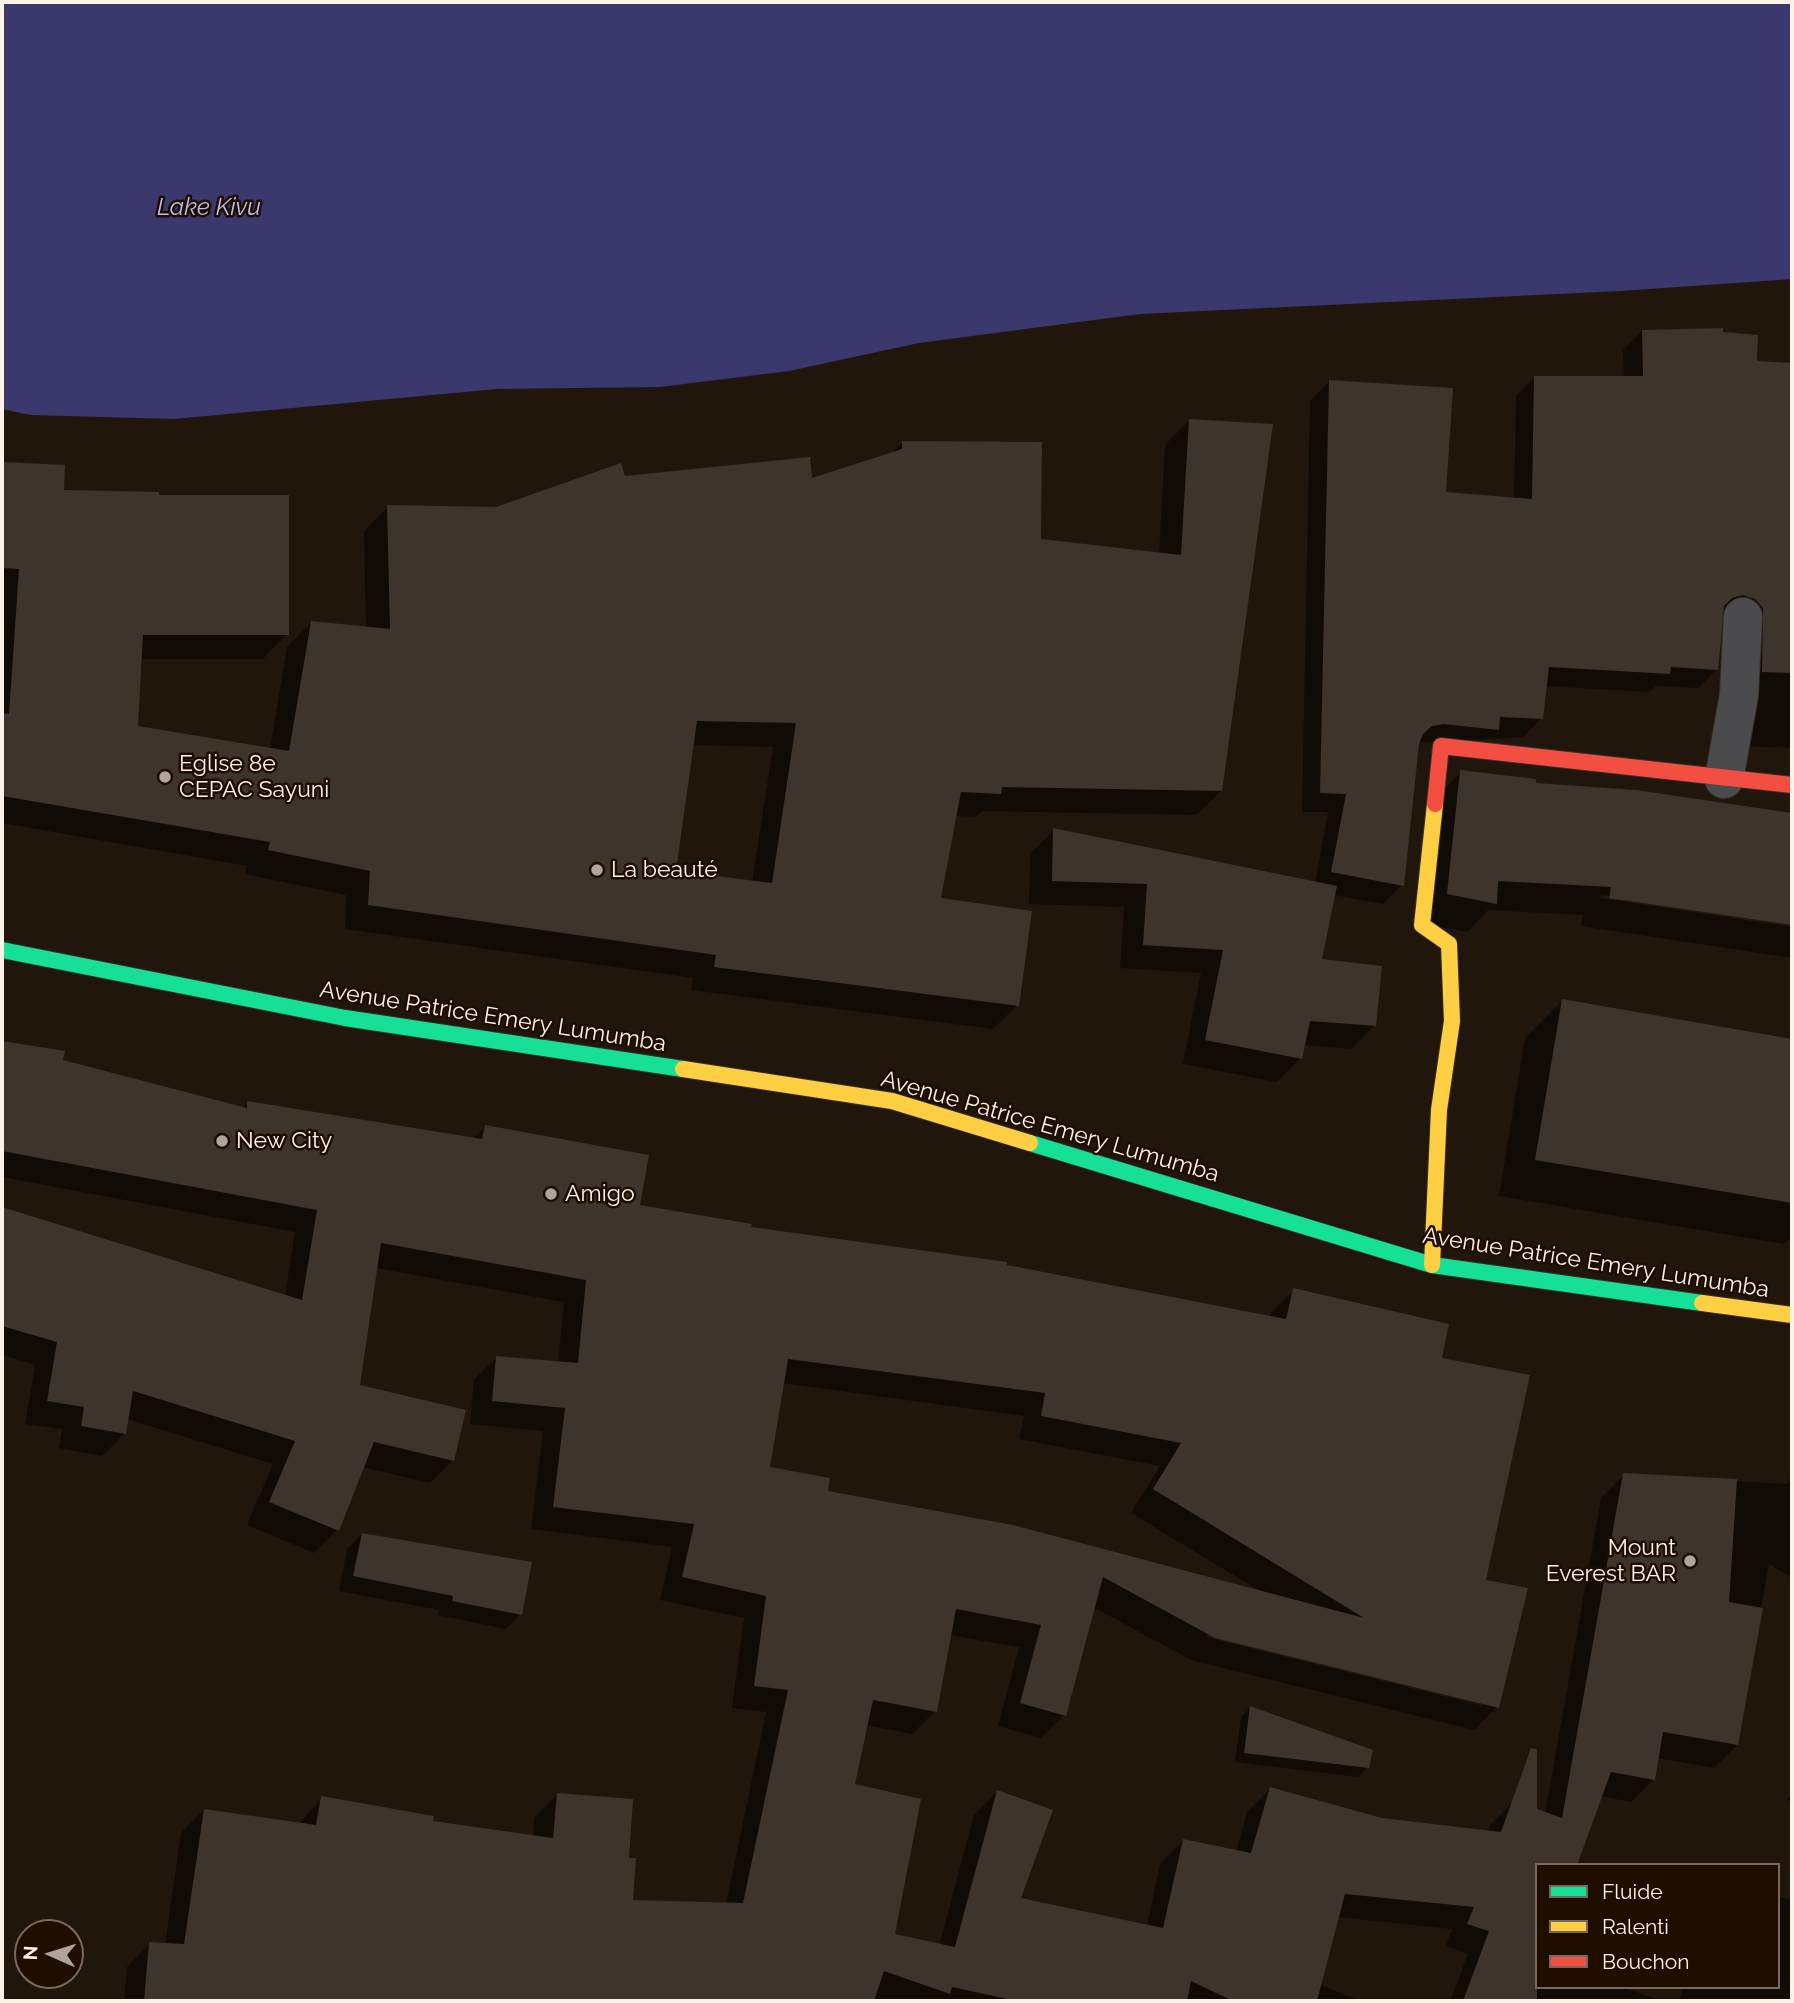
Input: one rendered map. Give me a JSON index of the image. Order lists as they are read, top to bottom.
{
  "streets": {
    "street": ["Avenue Patrice Emery Lumumba"]
  },
  "water": ["Lake Kivu"],
  "places": [
    "Eglise 8e CEPAC Sayuni",
    "La beauté",
    "New City",
    "Amigo",
    "Mount Everest BAR"
  ],
  "legend": ["Fluide", "Ralenti", "Bouchon"],
  "north": "left"
}
